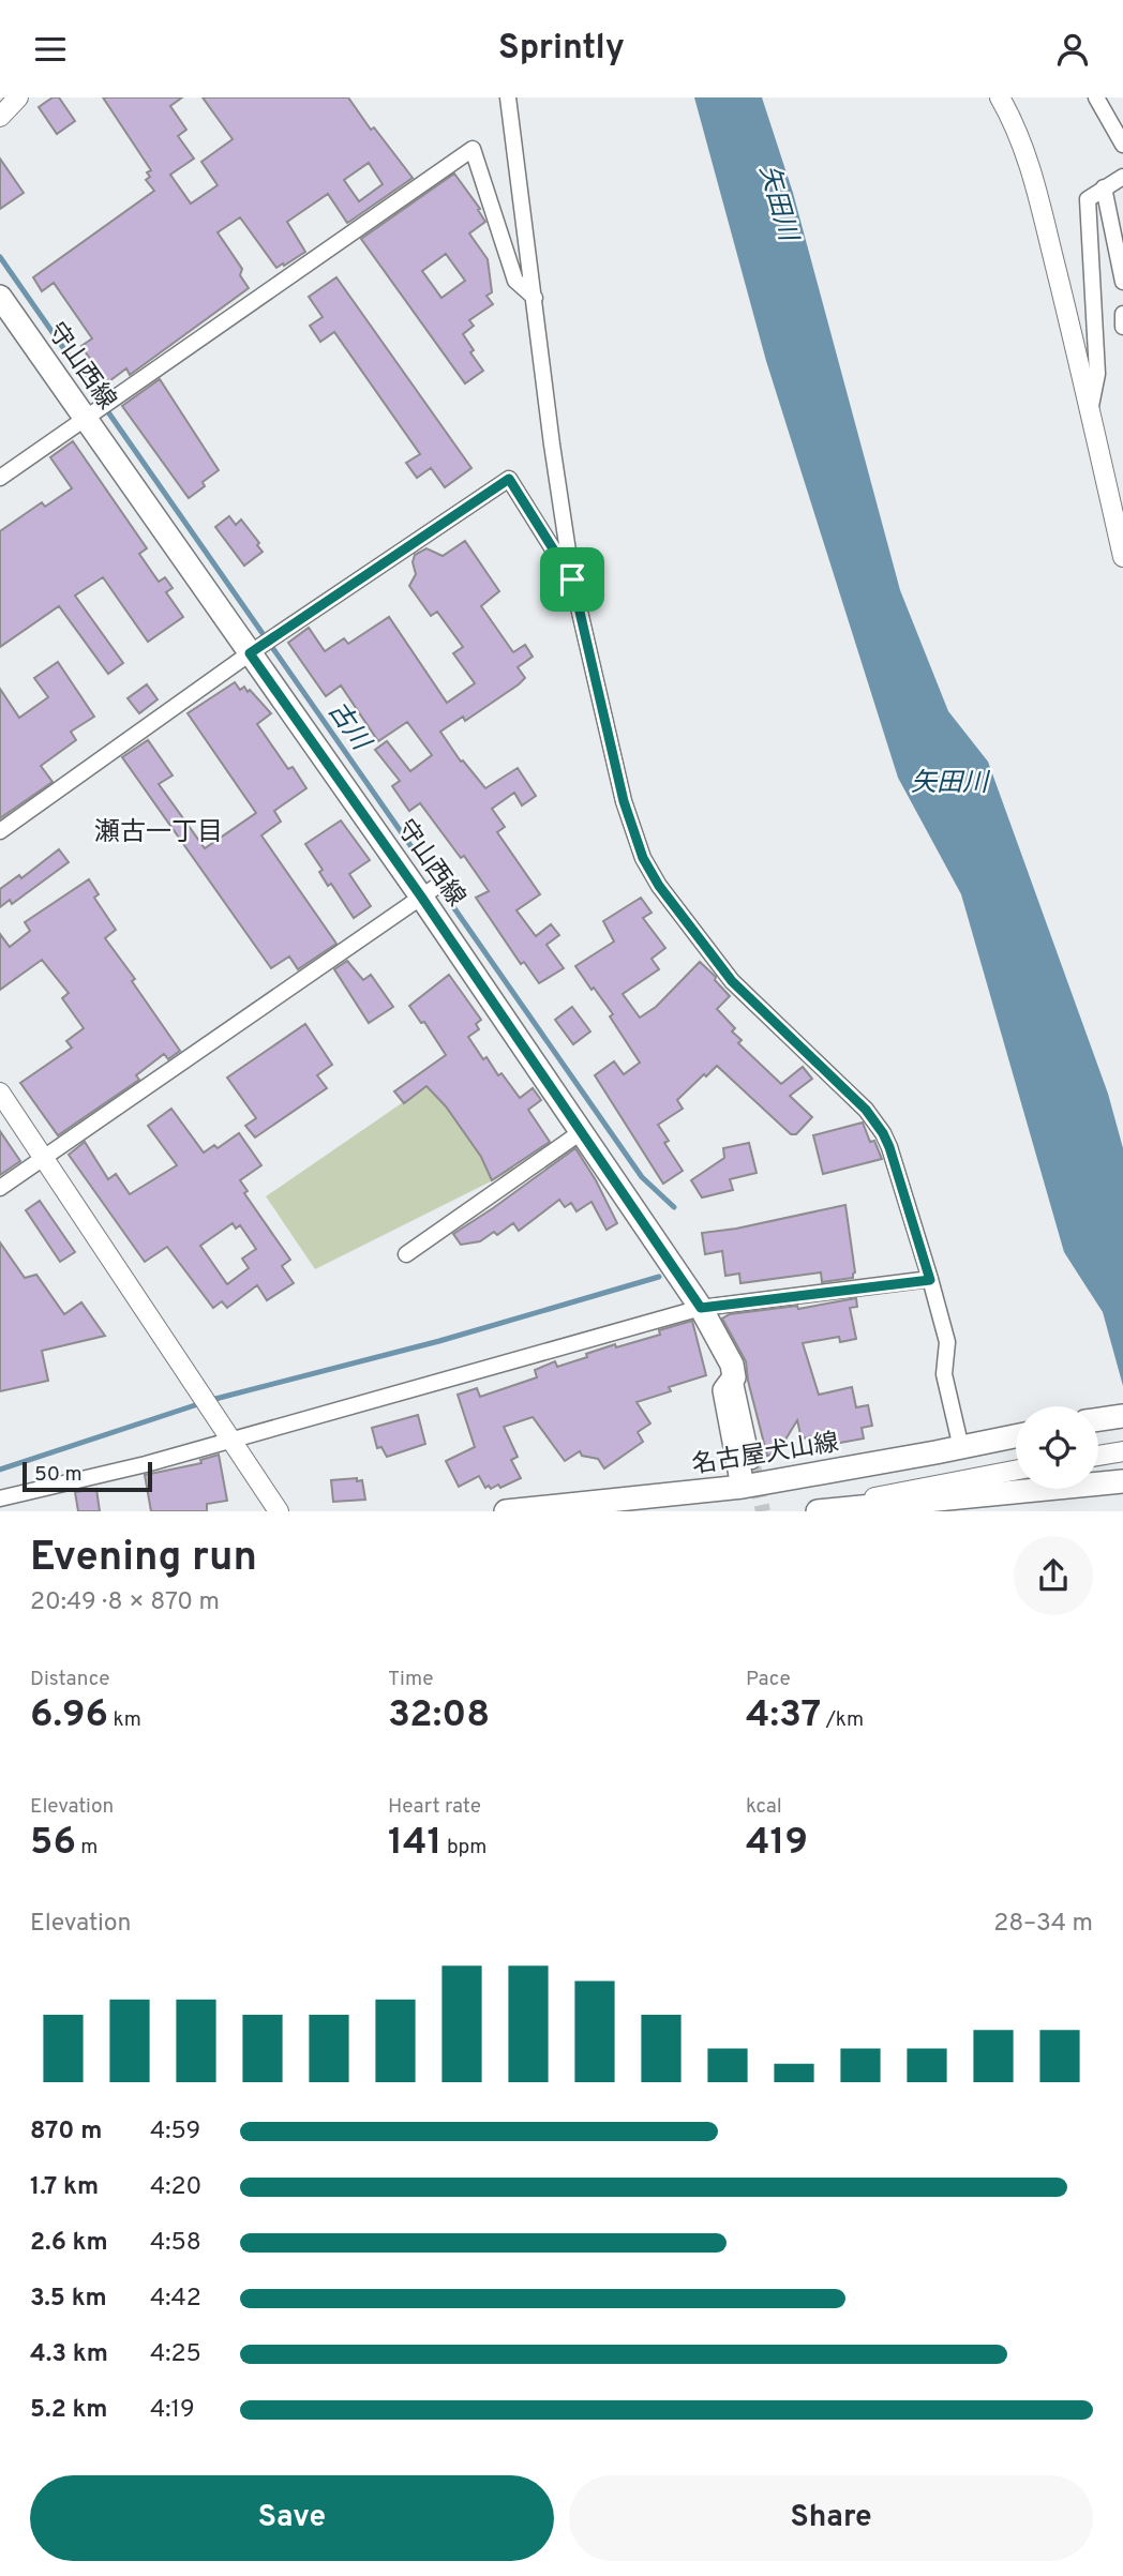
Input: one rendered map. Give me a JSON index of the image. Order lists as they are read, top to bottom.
{
  "streets": {
    "main road": ["守山西線", "名古屋犬山線"]
  },
  "districts": ["瀬古一丁目"],
  "water": ["矢田川", "古川"],
  "scale_bar": "50 m",
  "page": {
    "header": "Sprintly",
    "scale": "50 m",
    "heading": ["Evening run", "20:49 · 8 × 870 m"],
    "stats": [
      ["Distance", "6.96 km"],
      ["Time", "32:08"],
      ["Pace", "4:37 /km"],
      ["Elevation", "56 m"],
      ["Heart rate", "141 bpm"],
      ["kcal", "419"]
    ],
    "chart": ["Elevation", "28–34 m"],
    "list": [
      {
        "name": "870 m",
        "note": "4:59"
      },
      {
        "name": "1.7 km",
        "note": "4:20"
      },
      {
        "name": "2.6 km",
        "note": "4:58"
      },
      {
        "name": "3.5 km",
        "note": "4:42"
      },
      {
        "name": "4.3 km",
        "note": "4:25"
      },
      {
        "name": "5.2 km",
        "note": "4:19"
      }
    ],
    "buttons": ["Save", "Share"]
  }
}
